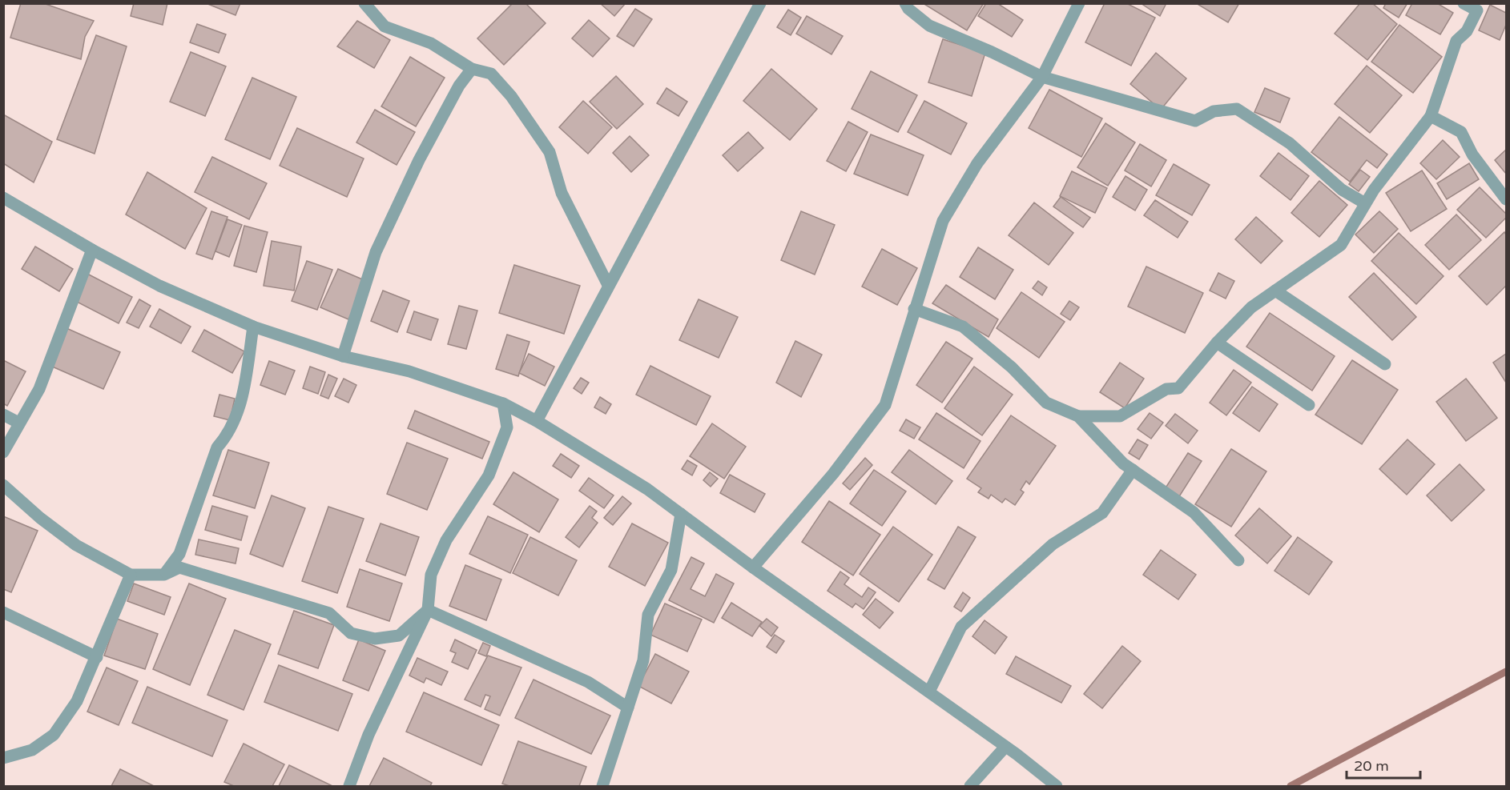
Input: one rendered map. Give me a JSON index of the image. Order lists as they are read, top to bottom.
{
  "scale_bar": "20 m"
}
